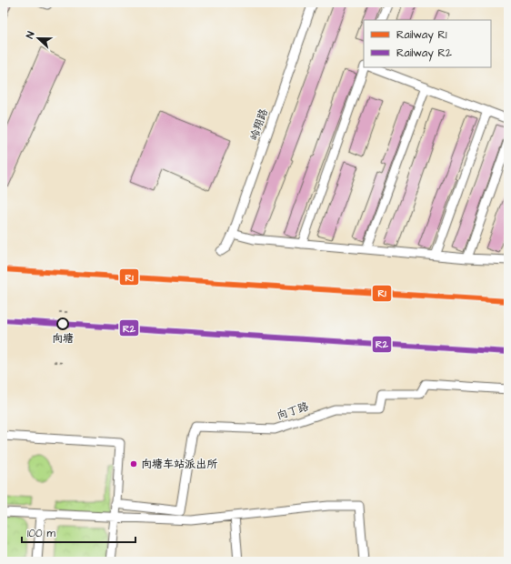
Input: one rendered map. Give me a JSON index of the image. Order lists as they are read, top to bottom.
{
  "streets": {
    "street": ["岭翔路", "向丁路"]
  },
  "places": ["向塘", "向塘车站派出所"],
  "lines": ["rail line R1", "rail line R2"],
  "legend": ["Railway R1", "Railway R2"],
  "scale_bar": "100 m",
  "north": "left"
}
